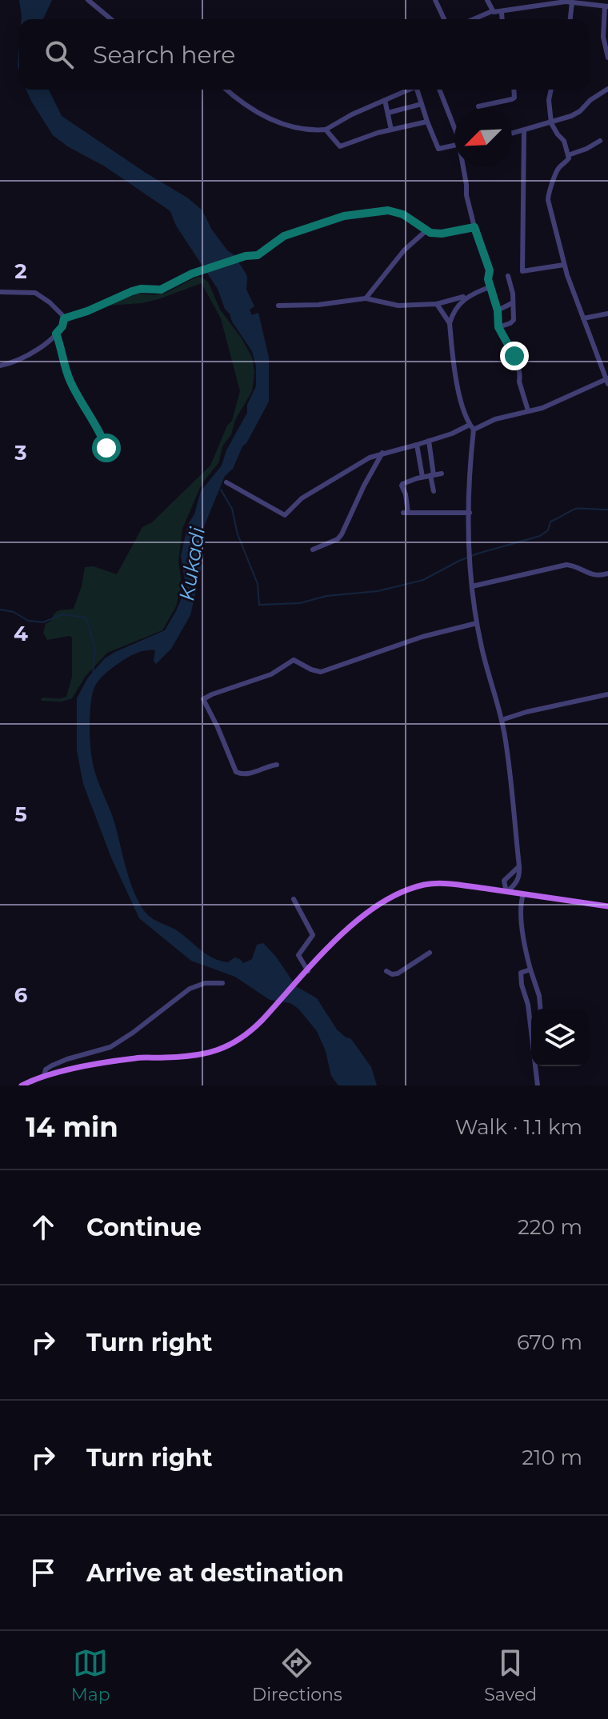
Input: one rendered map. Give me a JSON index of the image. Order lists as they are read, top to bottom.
{
  "water": ["Kukadi"],
  "north": "bottom left",
  "page": {
    "search": "Search here",
    "heading": ["14 min", "Walk · 1.1 km"],
    "list": [
      ["Continue", "220 m"],
      ["Turn right", "670 m"],
      ["Turn right", "210 m"],
      "Arrive at destination"
    ],
    "nav": ["Map", "Directions", "Saved"]
  },
  "grid": {
    "rows": [
      "2",
      "3",
      "4",
      "5",
      "6"
    ]
  }
}
